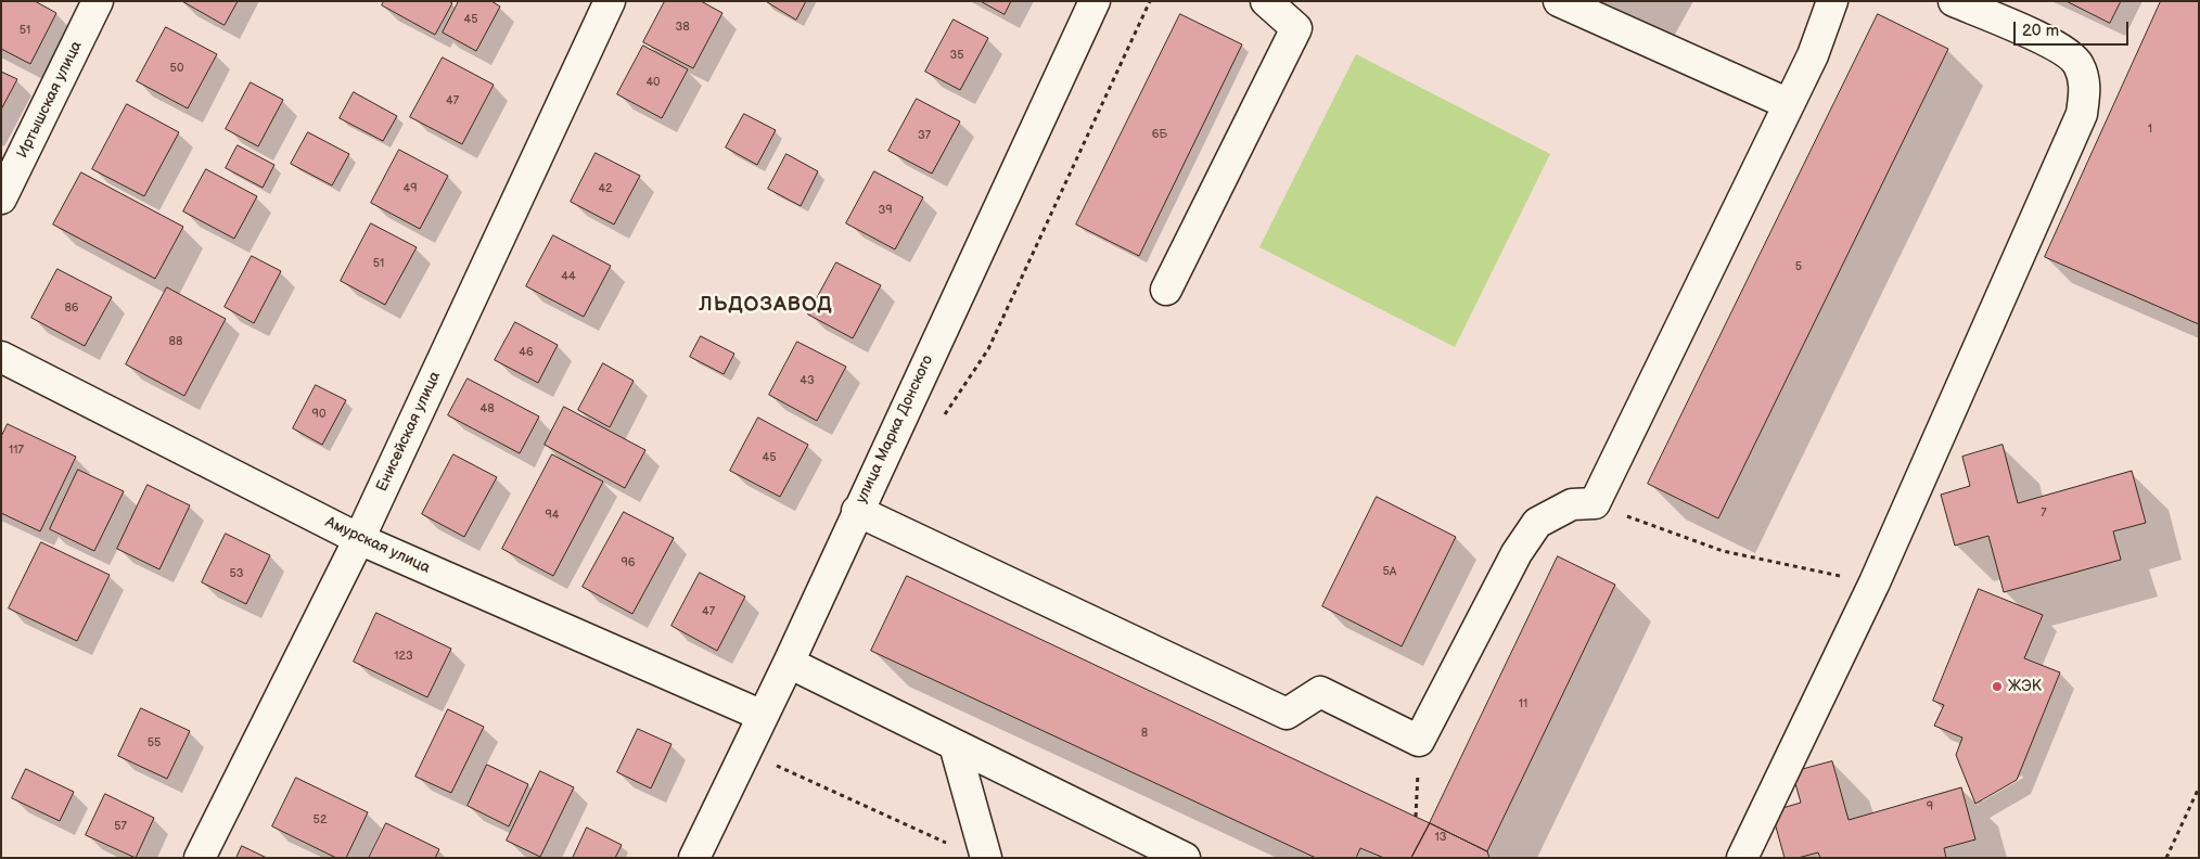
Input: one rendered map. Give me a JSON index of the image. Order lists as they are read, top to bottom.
{
  "streets": {
    "street": [
      "Иртышская улица",
      "улица Марка Донского",
      "Енисейская улица",
      "Амурская улица"
    ]
  },
  "crossings": [
    ["улица Марка Донского", "Амурская улица"],
    ["Енисейская улица", "Амурская улица"]
  ],
  "districts": ["ЛЬДОЗАВОД"],
  "places": ["ЖЭК"],
  "house_numbers": [
    "45",
    "38",
    "51",
    "35",
    "50",
    "40",
    "47",
    "1",
    "6Б",
    "37",
    "49",
    "42",
    "39",
    "51",
    "5",
    "44",
    "86",
    "88",
    "46",
    "43",
    "48",
    "90",
    "117",
    "45",
    "7",
    "94",
    "96",
    "5А",
    "53",
    "47",
    "123",
    "11",
    "8",
    "55",
    "9",
    "52",
    "57",
    "13"
  ],
  "scale_bar": "20 m"
}
